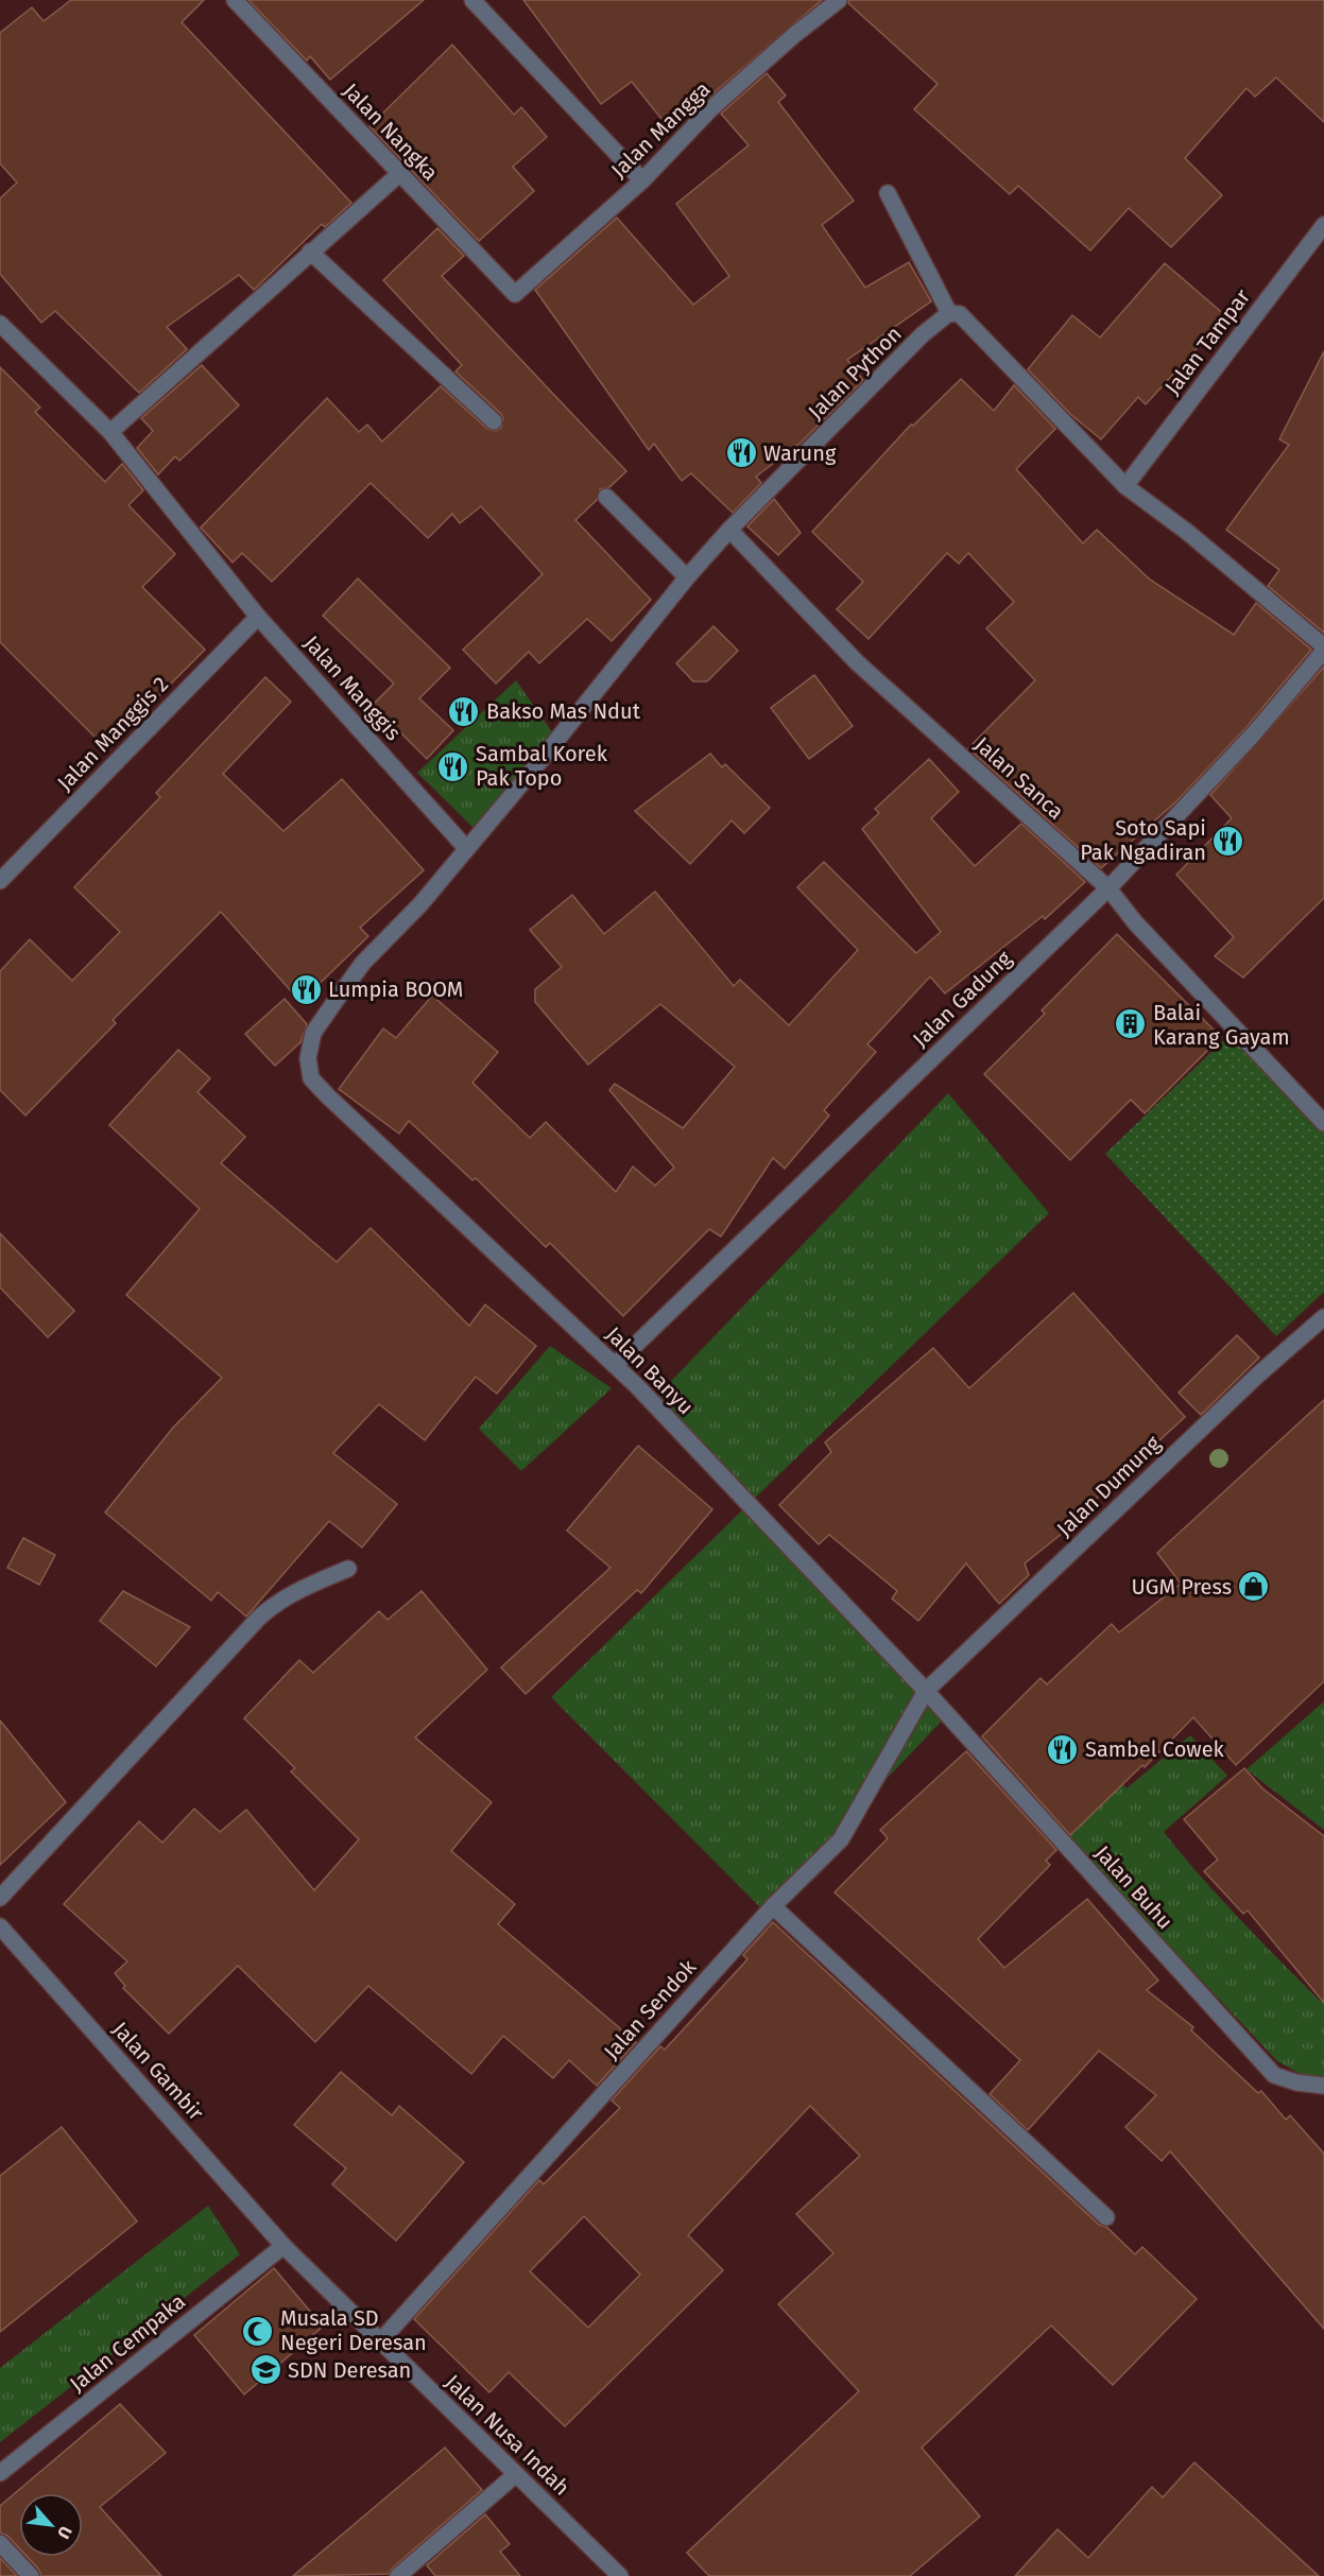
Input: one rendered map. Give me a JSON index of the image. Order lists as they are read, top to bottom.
{
  "streets": {
    "street": [
      "Jalan Mangga",
      "Jalan Nangka",
      "Jalan Tampar",
      "Jalan Python",
      "Jalan Manggis",
      "Jalan Manggis 2",
      "Jalan Sanca",
      "Jalan Gadung",
      "Jalan Banyu",
      "Jalan Dumung",
      "Jalan Buhu",
      "Jalan Sendok",
      "Jalan Gambir",
      "Jalan Cempaka",
      "Jalan Nusa Indah"
    ]
  },
  "crossings": [
    ["Jalan Mangga", "Jalan Nangka"],
    ["Jalan Python", "Jalan Manggis"],
    ["Jalan Python", "Jalan Sanca"],
    ["Jalan Python", "Jalan Banyu"],
    ["Jalan Manggis", "Jalan Manggis 2"],
    ["Jalan Manggis", "Jalan Banyu"],
    ["Jalan Sanca", "Jalan Gadung"],
    ["Jalan Gadung", "Jalan Banyu"],
    ["Jalan Banyu", "Jalan Dumung"],
    ["Jalan Banyu", "Jalan Buhu"],
    ["Jalan Banyu", "Jalan Sendok"],
    ["Jalan Dumung", "Jalan Buhu"],
    ["Jalan Dumung", "Jalan Sendok"],
    ["Jalan Buhu", "Jalan Sendok"],
    ["Jalan Sendok", "Jalan Nusa Indah"],
    ["Jalan Gambir", "Jalan Cempaka"],
    ["Jalan Gambir", "Jalan Nusa Indah"],
    ["Jalan Cempaka", "Jalan Nusa Indah"]
  ],
  "places": {
    "restaurant": [
      "Warung",
      "Bakso Mas Ndut",
      "Sambal Korek Pak Topo",
      "Soto Sapi Pak Ngadiran",
      "Lumpia BOOM",
      "Sambel Cowek"
    ],
    "building": ["Balai Karang Gayam"],
    "shop": ["UGM Press"],
    "mosque": ["Musala SD Negeri Deresan"],
    "school or university": ["SDN Deresan"]
  },
  "north": "bottom right"
}
